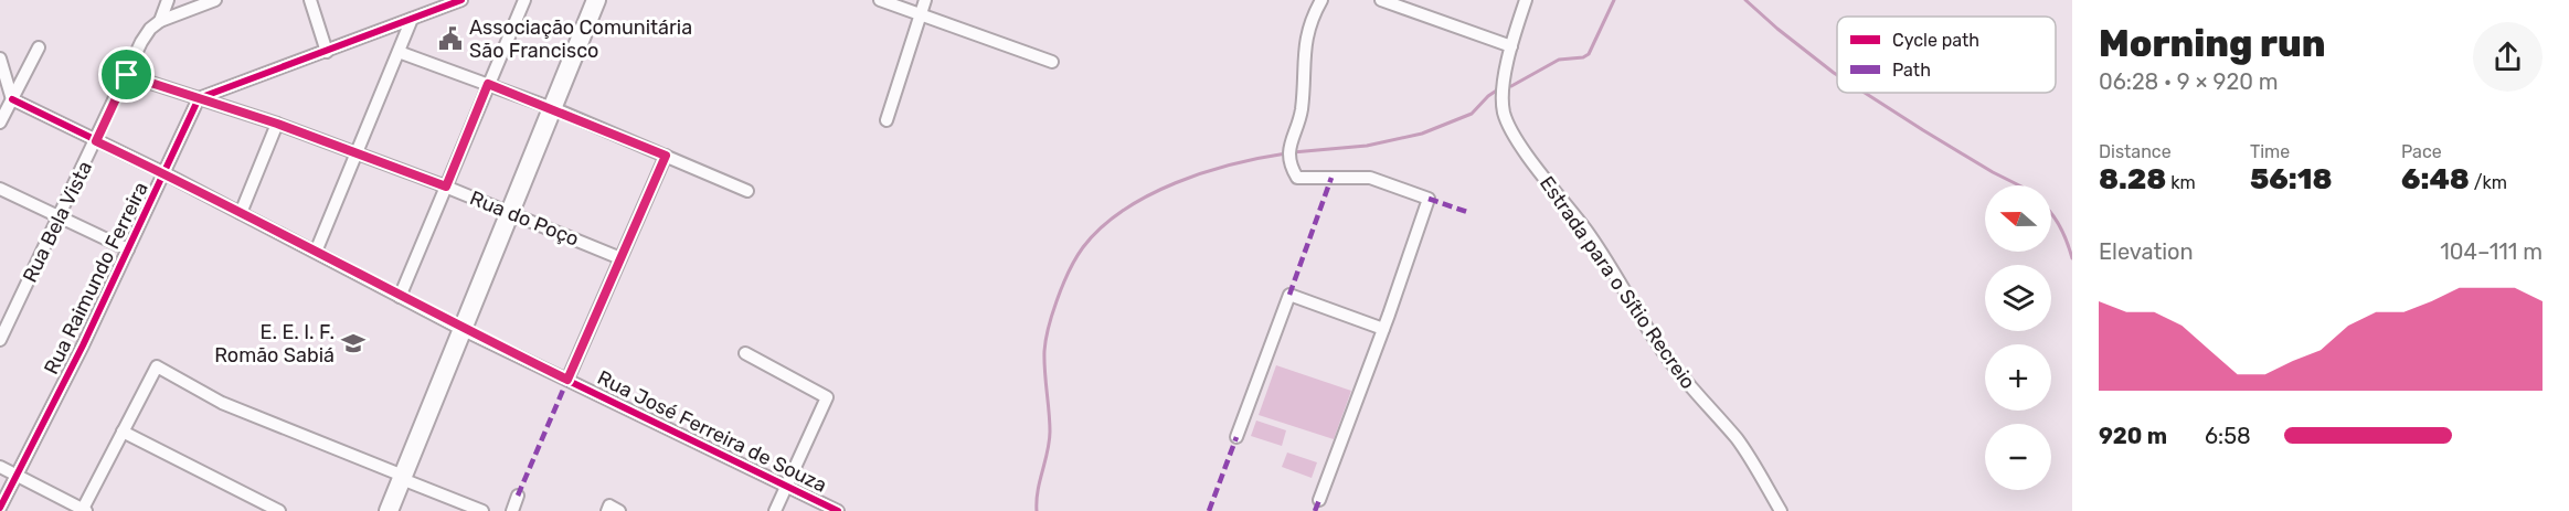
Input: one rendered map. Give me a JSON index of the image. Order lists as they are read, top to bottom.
{
  "streets": {
    "street": [
      "Rua do Poço",
      "Rua Bela Vista",
      "Rua Raimundo Ferreira",
      "Estrada para o Sítio Recreio",
      "Rua José Ferreira de Souza"
    ]
  },
  "crossings": [
    ["Rua do Poço", "Rua Bela Vista"],
    ["Rua do Poço", "Rua Raimundo Ferreira"],
    ["Rua Bela Vista", "Rua José Ferreira de Souza"],
    ["Rua Raimundo Ferreira", "Rua José Ferreira de Souza"]
  ],
  "places": {
    "public building": ["Associação Comunitária São Francisco"],
    "school or university": ["E. E. I. F. Romão Sabiá"]
  },
  "legend": ["Cycle path", "Path"],
  "north": "left",
  "page": {
    "heading": ["Morning run", "06:28 · 9 × 920 m"],
    "stats": [
      ["Distance", "8.28 km"],
      ["Time", "56:18"],
      ["Pace", "6:48 /km"]
    ],
    "map_buttons": ["+", "−"],
    "chart": ["Elevation", "104–111 m"],
    "list": [
      {
        "name": "920 m",
        "note": "6:58"
      }
    ]
  }
}
